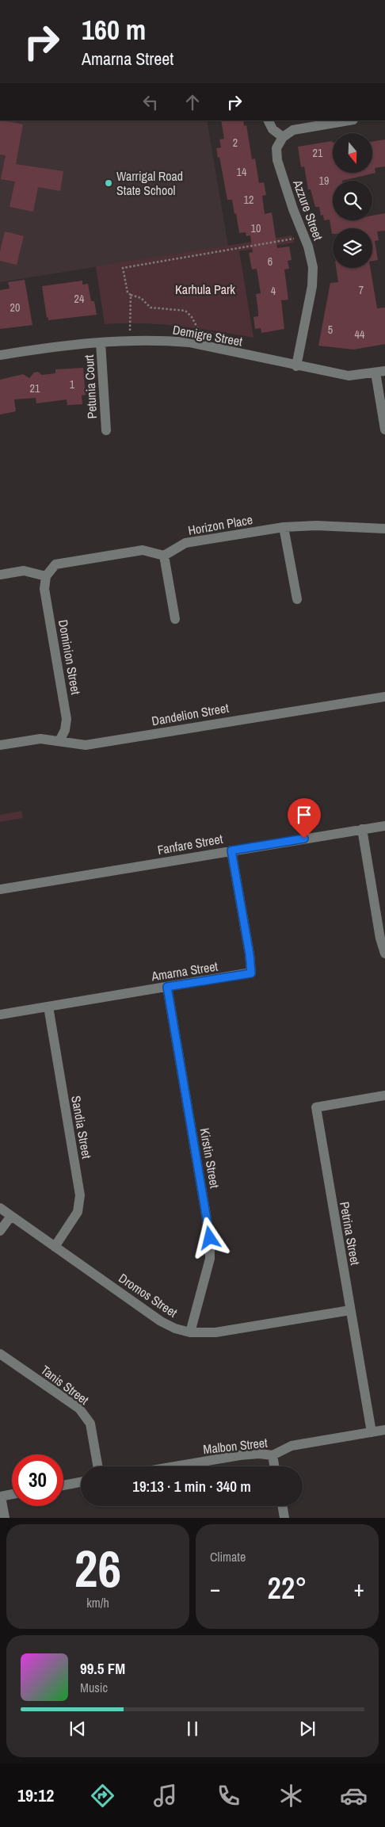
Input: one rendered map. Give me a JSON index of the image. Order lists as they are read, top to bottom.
{
  "streets": {
    "street": [
      "Azzure Street",
      "Demigre Street",
      "Petunia Court",
      "Horizon Place",
      "Dominion Street",
      "Dandelion Street",
      "Fanfare Street",
      "Amarna Street",
      "Sandia Street",
      "Kirstin Street",
      "Petrina Street",
      "Dromos Street",
      "Tanis Street",
      "Malbon Street"
    ]
  },
  "crossings": [
    ["Azzure Street", "Demigre Street"],
    ["Demigre Street", "Petunia Court"],
    ["Dominion Street", "Dandelion Street"],
    ["Fanfare Street", "Amarna Street"],
    ["Amarna Street", "Sandia Street"],
    ["Amarna Street", "Kirstin Street"],
    ["Sandia Street", "Dromos Street"],
    ["Kirstin Street", "Dromos Street"],
    ["Petrina Street", "Dromos Street"],
    ["Petrina Street", "Malbon Street"]
  ],
  "parks": ["Karhula Park"],
  "places": ["Warrigal Road State School"],
  "house_numbers": [
    "2",
    "21",
    "14",
    "19",
    "12",
    "10",
    "6",
    "7",
    "4",
    "24",
    "20",
    "5",
    "44",
    "1",
    "21"
  ],
  "north": "bottom",
  "page": {
    "turn": ["160 m", "Amarna Street"],
    "limit": "30",
    "trip": "19:13 · 1 min · 340 m",
    "tile": [
      ["26", "km/h"],
      "Climate"
    ],
    "heat": ["−", "22°", "+"],
    "song": ["99.5 FM", "Music"],
    "tabs": "19:12"
  }
}
